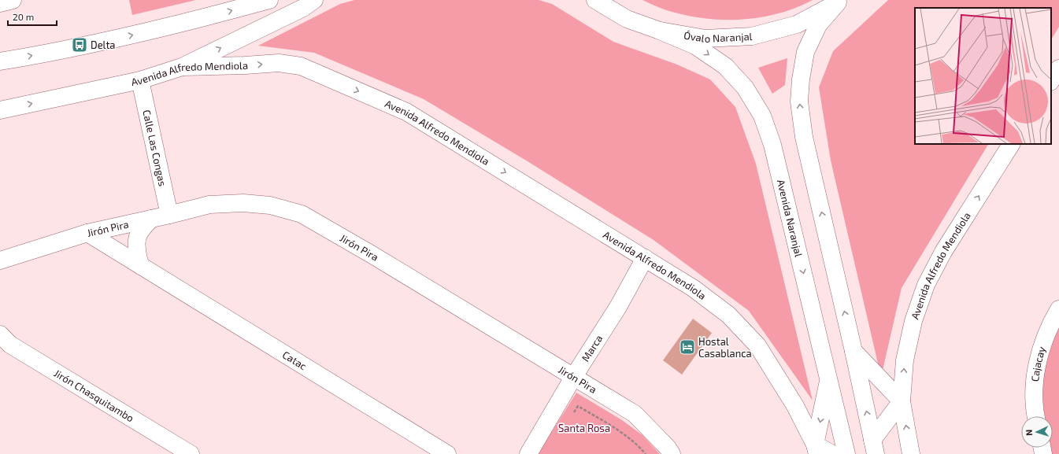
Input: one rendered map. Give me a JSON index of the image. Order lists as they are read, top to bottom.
{
  "streets": {
    "main road": [
      "Óvalo Naranjal",
      "Avenida Alfredo Mendiola",
      "Calle Las Congas",
      "Avenida Naranjal",
      "Jirón Pira",
      "Marca",
      "Catac",
      "Cajacay",
      "Jirón Chasquitambo"
    ]
  },
  "crossings": [
    ["Óvalo Naranjal", "Avenida Naranjal"],
    ["Avenida Alfredo Mendiola", "Calle Las Congas"],
    ["Avenida Alfredo Mendiola", "Marca"],
    ["Calle Las Congas", "Jirón Pira"],
    ["Jirón Pira", "Marca"],
    ["Jirón Pira", "Catac"]
  ],
  "one_way": ["Avenida Naranjal"],
  "parks": ["Santa Rosa"],
  "places": {
    "bus stop": ["Delta"],
    "hotel": ["Hostal Casablanca"]
  },
  "scale_bar": "20 m",
  "north": "left"
}
